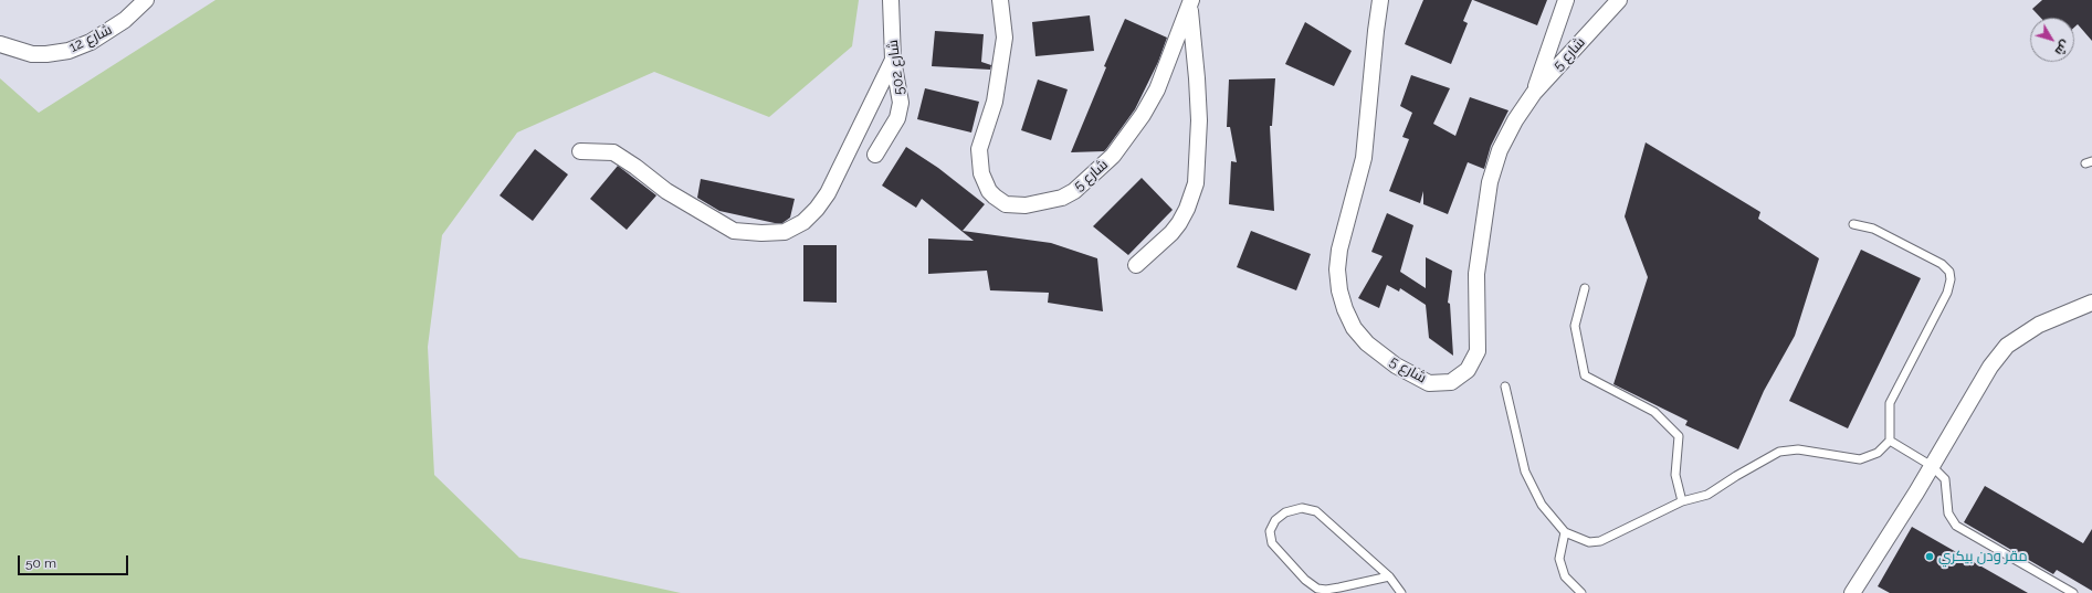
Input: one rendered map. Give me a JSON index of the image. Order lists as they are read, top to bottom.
{
  "streets": {
    "street": ["شارع 12", "شارع 5", "شارع 502"]
  },
  "places": ["مقر ودن بيكري"],
  "scale_bar": "50 m",
  "north": "bottom right"
}
